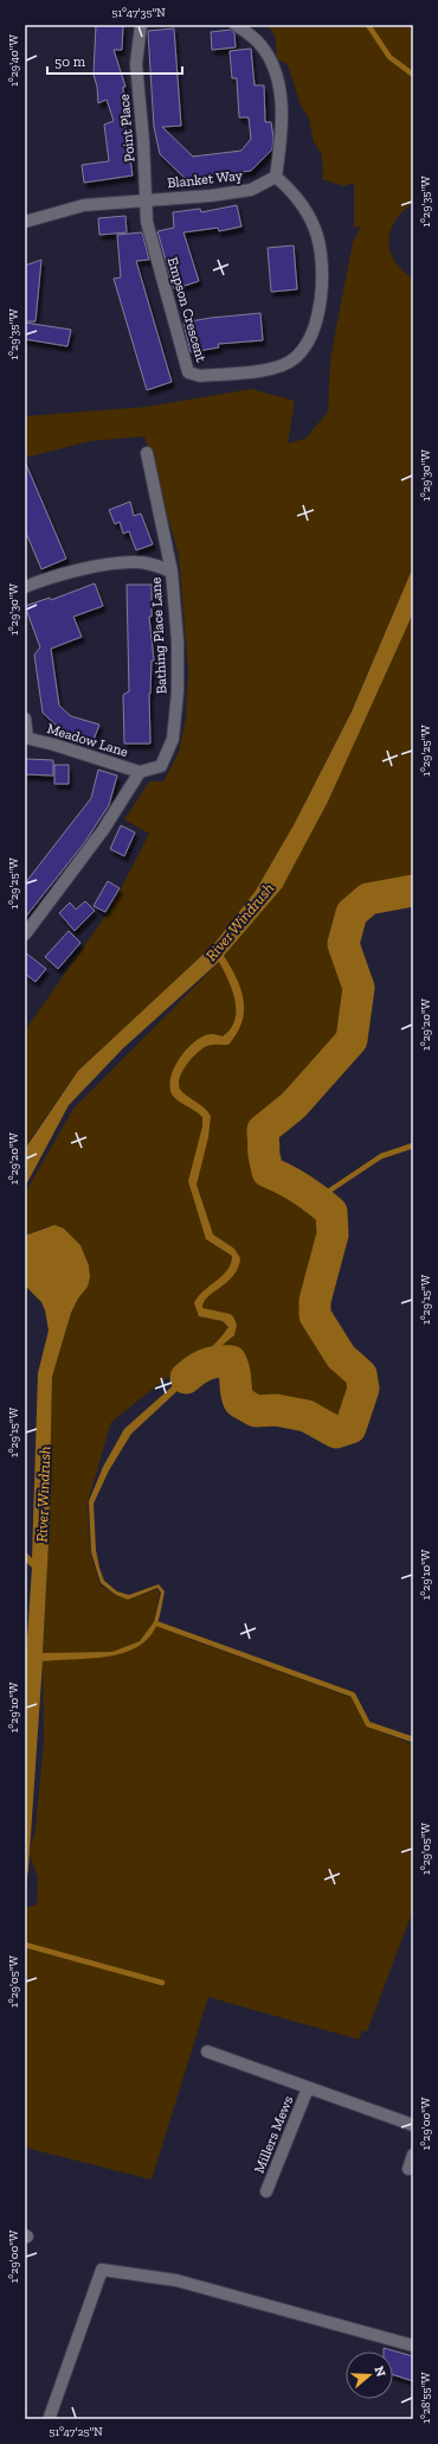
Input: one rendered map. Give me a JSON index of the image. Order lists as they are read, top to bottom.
{
  "streets": {
    "street": [
      "Point Place",
      "Blanket Way",
      "Empson Crescent",
      "Bathing Place Lane",
      "Meadow Lane",
      "Millers Mews"
    ]
  },
  "crossings": [
    ["Point Place", "Blanket Way"],
    ["Point Place", "Empson Crescent"],
    ["Blanket Way", "Empson Crescent"],
    ["Bathing Place Lane", "Meadow Lane"]
  ],
  "water": ["River Windrush"],
  "scale_bar": "50 m",
  "north": "right",
  "coordinates": [
    "51°47'35\"N",
    "1°29'40\"W",
    "1°29'35\"W",
    "1°29'30\"W",
    "1°29'25\"W",
    "1°29'20\"W",
    "1°29'15\"W",
    "1°29'10\"W",
    "1°29'05\"W",
    "1°29'00\"W",
    "1°28'55\"W",
    "51°47'25\"N"
  ]
}
